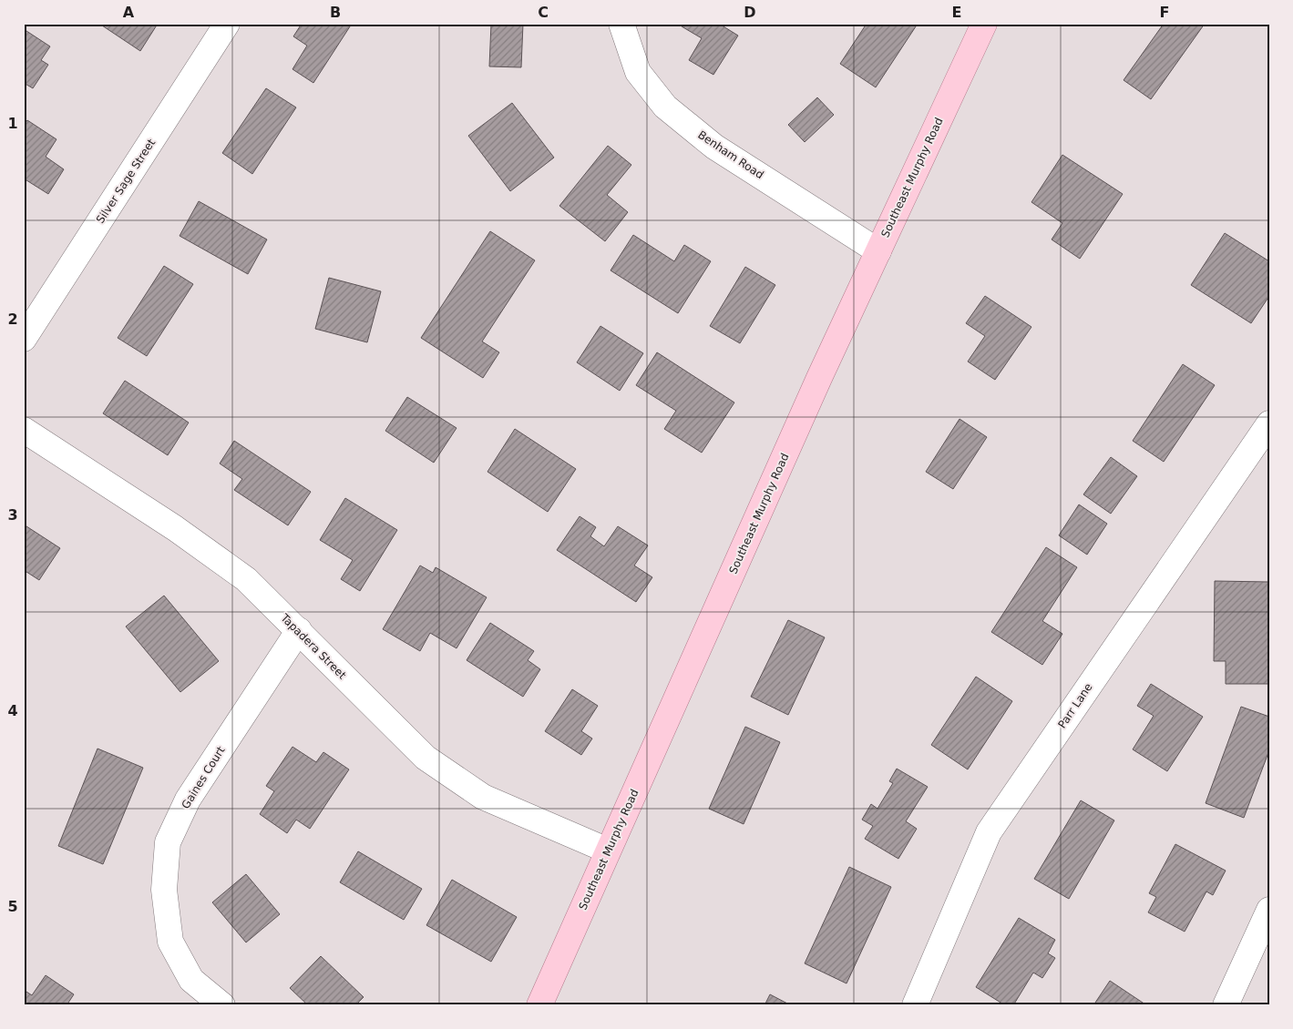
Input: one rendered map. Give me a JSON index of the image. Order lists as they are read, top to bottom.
{
  "streets": {
    "main road": ["Southeast Murphy Road"],
    "street": [
      "Benham Road",
      "Silver Sage Street",
      "Tapadera Street",
      "Parr Lane",
      "Gaines Court"
    ]
  },
  "crossings": [
    ["Benham Road", "Southeast Murphy Road"],
    ["Southeast Murphy Road", "Tapadera Street"],
    ["Tapadera Street", "Gaines Court"]
  ],
  "grid": {
    "columns": [
      "A",
      "B",
      "C",
      "D",
      "E",
      "F"
    ],
    "rows": [
      "1",
      "2",
      "3",
      "4",
      "5"
    ]
  }
}
